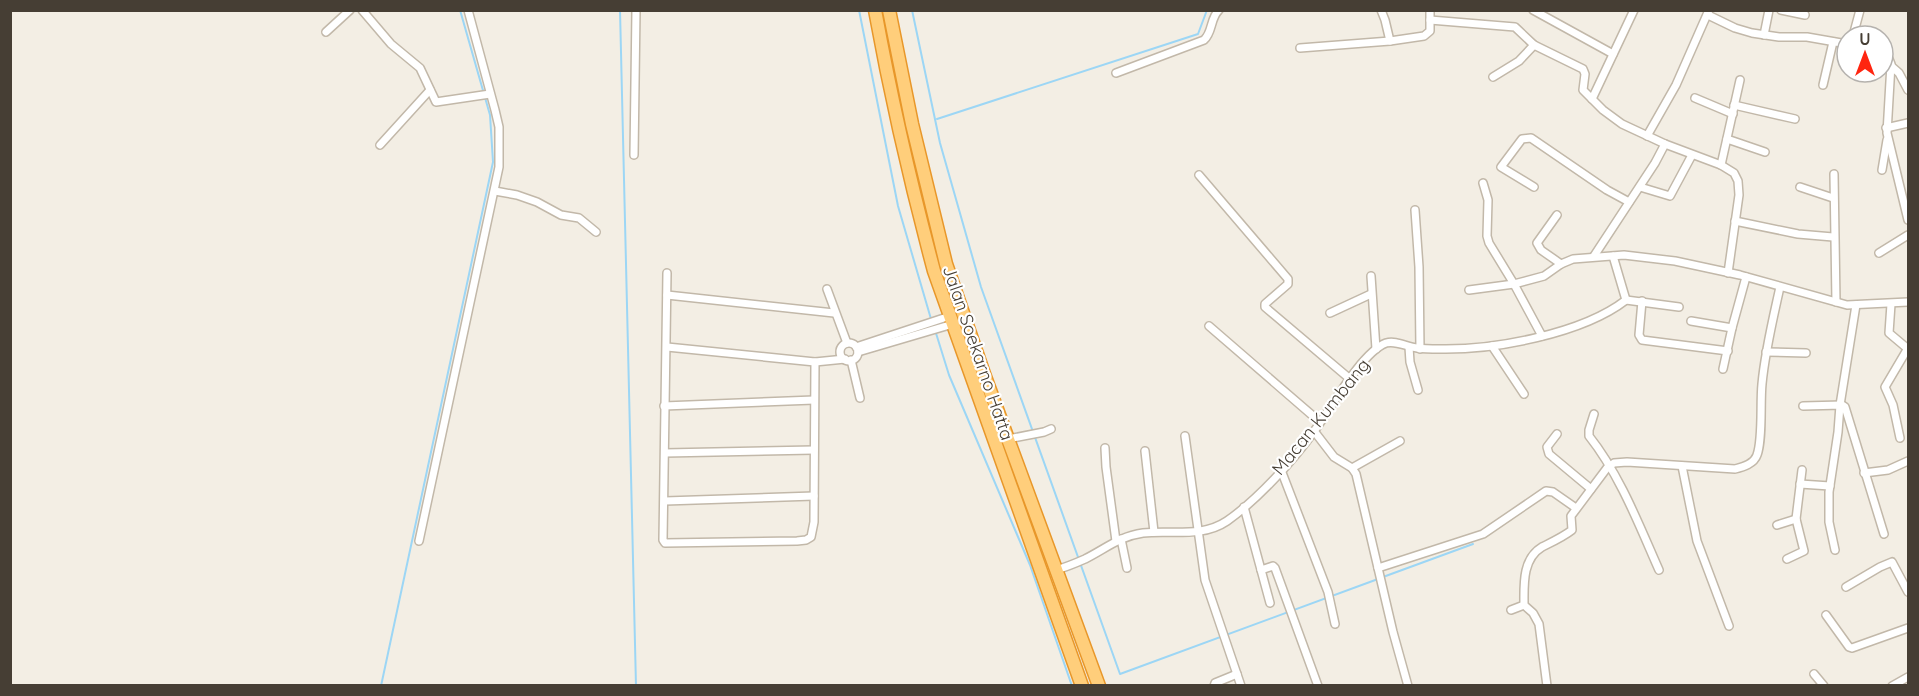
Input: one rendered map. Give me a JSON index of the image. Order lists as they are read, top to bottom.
{
  "streets": {
    "highway": ["Jalan Soekarno Hatta"],
    "street": ["Macan Kumbang"]
  },
  "crossings": [
    ["Jalan Soekarno Hatta", "Macan Kumbang"]
  ],
  "north": "top"
}
